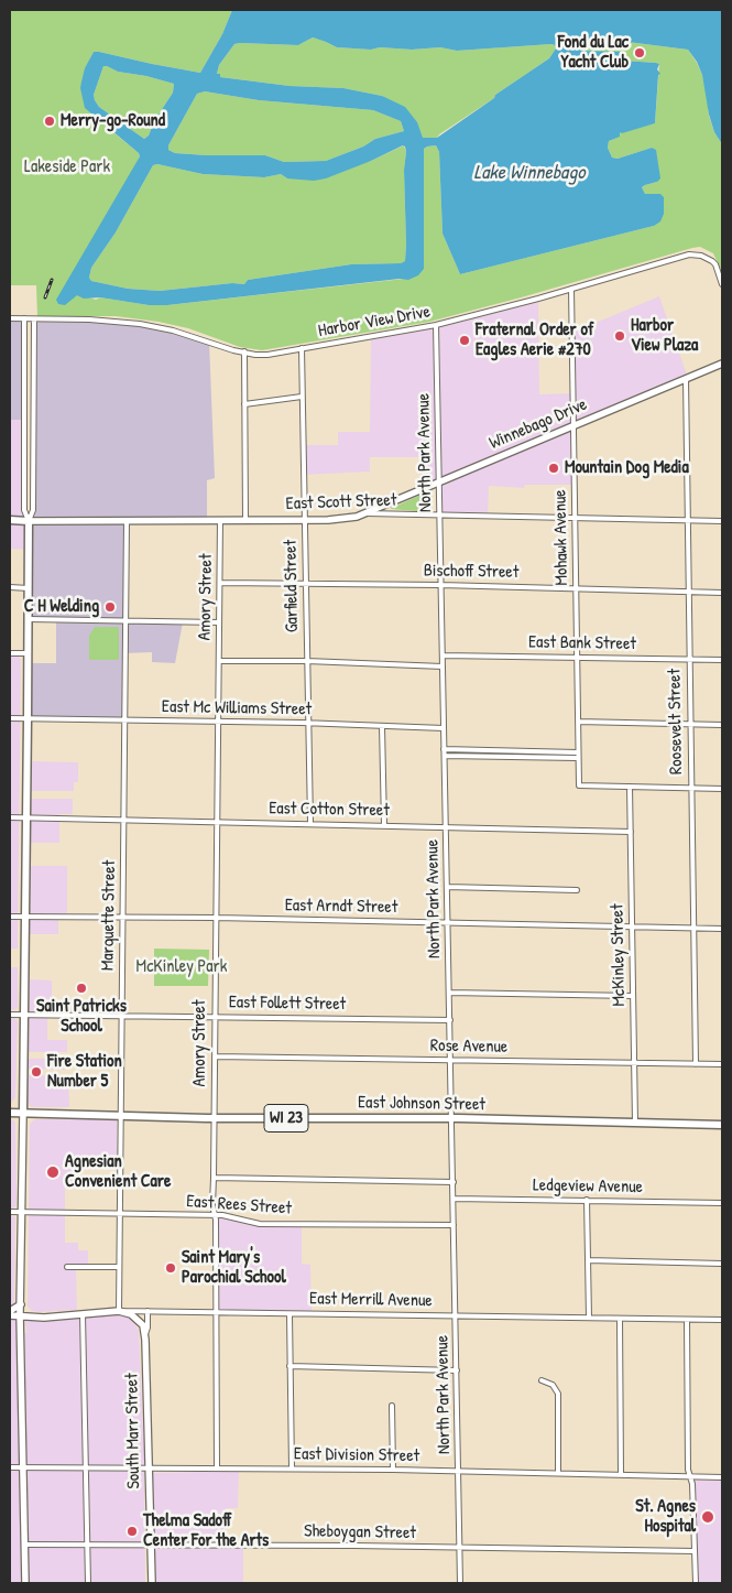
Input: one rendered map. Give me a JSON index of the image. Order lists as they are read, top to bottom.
{
  "streets": {
    "main road": [
      "Winnebago Drive",
      "East Scott Street",
      "East Johnson Street",
      "WI 23",
      "East Merrill Avenue",
      "South Marr Street"
    ],
    "street": [
      "Harbor View Drive",
      "North Park Avenue",
      "Mohawk Avenue",
      "Bischoff Street",
      "Garfield Street",
      "Amory Street",
      "East Bank Street",
      "East Mc Williams Street",
      "Roosevelt Street",
      "East Cotton Street",
      "East Arndt Street",
      "Marquette Street",
      "McKinley Street",
      "East Follett Street",
      "Rose Avenue",
      "Ledgeview Avenue",
      "East Rees Street",
      "East Division Street",
      "Sheboygan Street"
    ]
  },
  "crossings": [
    ["Harbor View Drive", "North Park Avenue"],
    ["Harbor View Drive", "Mohawk Avenue"],
    ["Harbor View Drive", "Garfield Street"],
    ["Winnebago Drive", "North Park Avenue"],
    ["Winnebago Drive", "East Scott Street"],
    ["Winnebago Drive", "Mohawk Avenue"],
    ["Winnebago Drive", "Roosevelt Street"],
    ["North Park Avenue", "East Scott Street"],
    ["North Park Avenue", "Bischoff Street"],
    ["North Park Avenue", "East Bank Street"],
    ["North Park Avenue", "East Mc Williams Street"],
    ["North Park Avenue", "East Cotton Street"],
    ["North Park Avenue", "East Arndt Street"],
    ["North Park Avenue", "East Follett Street"],
    ["North Park Avenue", "Rose Avenue"],
    ["North Park Avenue", "East Johnson Street"],
    ["North Park Avenue", "Ledgeview Avenue"],
    ["North Park Avenue", "East Rees Street"],
    ["North Park Avenue", "East Merrill Avenue"],
    ["North Park Avenue", "East Division Street"],
    ["North Park Avenue", "Sheboygan Street"],
    ["East Scott Street", "Mohawk Avenue"],
    ["East Scott Street", "Garfield Street"],
    ["East Scott Street", "Amory Street"],
    ["East Scott Street", "Roosevelt Street"],
    ["East Scott Street", "Marquette Street"],
    ["Mohawk Avenue", "Bischoff Street"],
    ["Mohawk Avenue", "East Bank Street"],
    ["Mohawk Avenue", "McKinley Street"],
    ["Bischoff Street", "Garfield Street"],
    ["Bischoff Street", "Amory Street"],
    ["Bischoff Street", "Roosevelt Street"],
    ["Garfield Street", "East Mc Williams Street"],
    ["Garfield Street", "East Cotton Street"],
    ["Amory Street", "East Mc Williams Street"],
    ["Amory Street", "East Cotton Street"],
    ["Amory Street", "East Arndt Street"],
    ["Amory Street", "East Follett Street"],
    ["Amory Street", "Rose Avenue"],
    ["Amory Street", "East Johnson Street"],
    ["Amory Street", "East Rees Street"],
    ["Amory Street", "East Merrill Avenue"],
    ["Amory Street", "East Division Street"],
    ["East Bank Street", "Roosevelt Street"],
    ["East Mc Williams Street", "Marquette Street"],
    ["Roosevelt Street", "East Arndt Street"],
    ["Roosevelt Street", "Rose Avenue"],
    ["East Cotton Street", "Marquette Street"],
    ["East Cotton Street", "McKinley Street"],
    ["East Arndt Street", "Marquette Street"],
    ["East Arndt Street", "McKinley Street"],
    ["Marquette Street", "East Follett Street"],
    ["Marquette Street", "East Johnson Street"],
    ["Marquette Street", "WI 23"],
    ["Marquette Street", "East Rees Street"],
    ["Marquette Street", "East Merrill Avenue"],
    ["McKinley Street", "Rose Avenue"],
    ["McKinley Street", "East Johnson Street"],
    ["East Johnson Street", "WI 23"],
    ["East Merrill Avenue", "South Marr Street"],
    ["South Marr Street", "East Division Street"],
    ["South Marr Street", "Sheboygan Street"]
  ],
  "water": ["Lake Winnebago"],
  "parks": ["Lakeside Park", "McKinley Park"],
  "places": [
    "Fond du Lac Yacht Club",
    "Merry-go-Round",
    "Harbor View Plaza",
    "Fraternal Order of Eagles Aerie #270",
    "Mountain Dog Media",
    "C H Welding",
    "Saint Patricks School",
    "Fire Station Number 5",
    "Agnesian Convenient Care",
    "Saint Mary's Parochial School",
    "St. Agnes Hospital",
    "Thelma Sadoff Center For the Arts"
  ]
}
